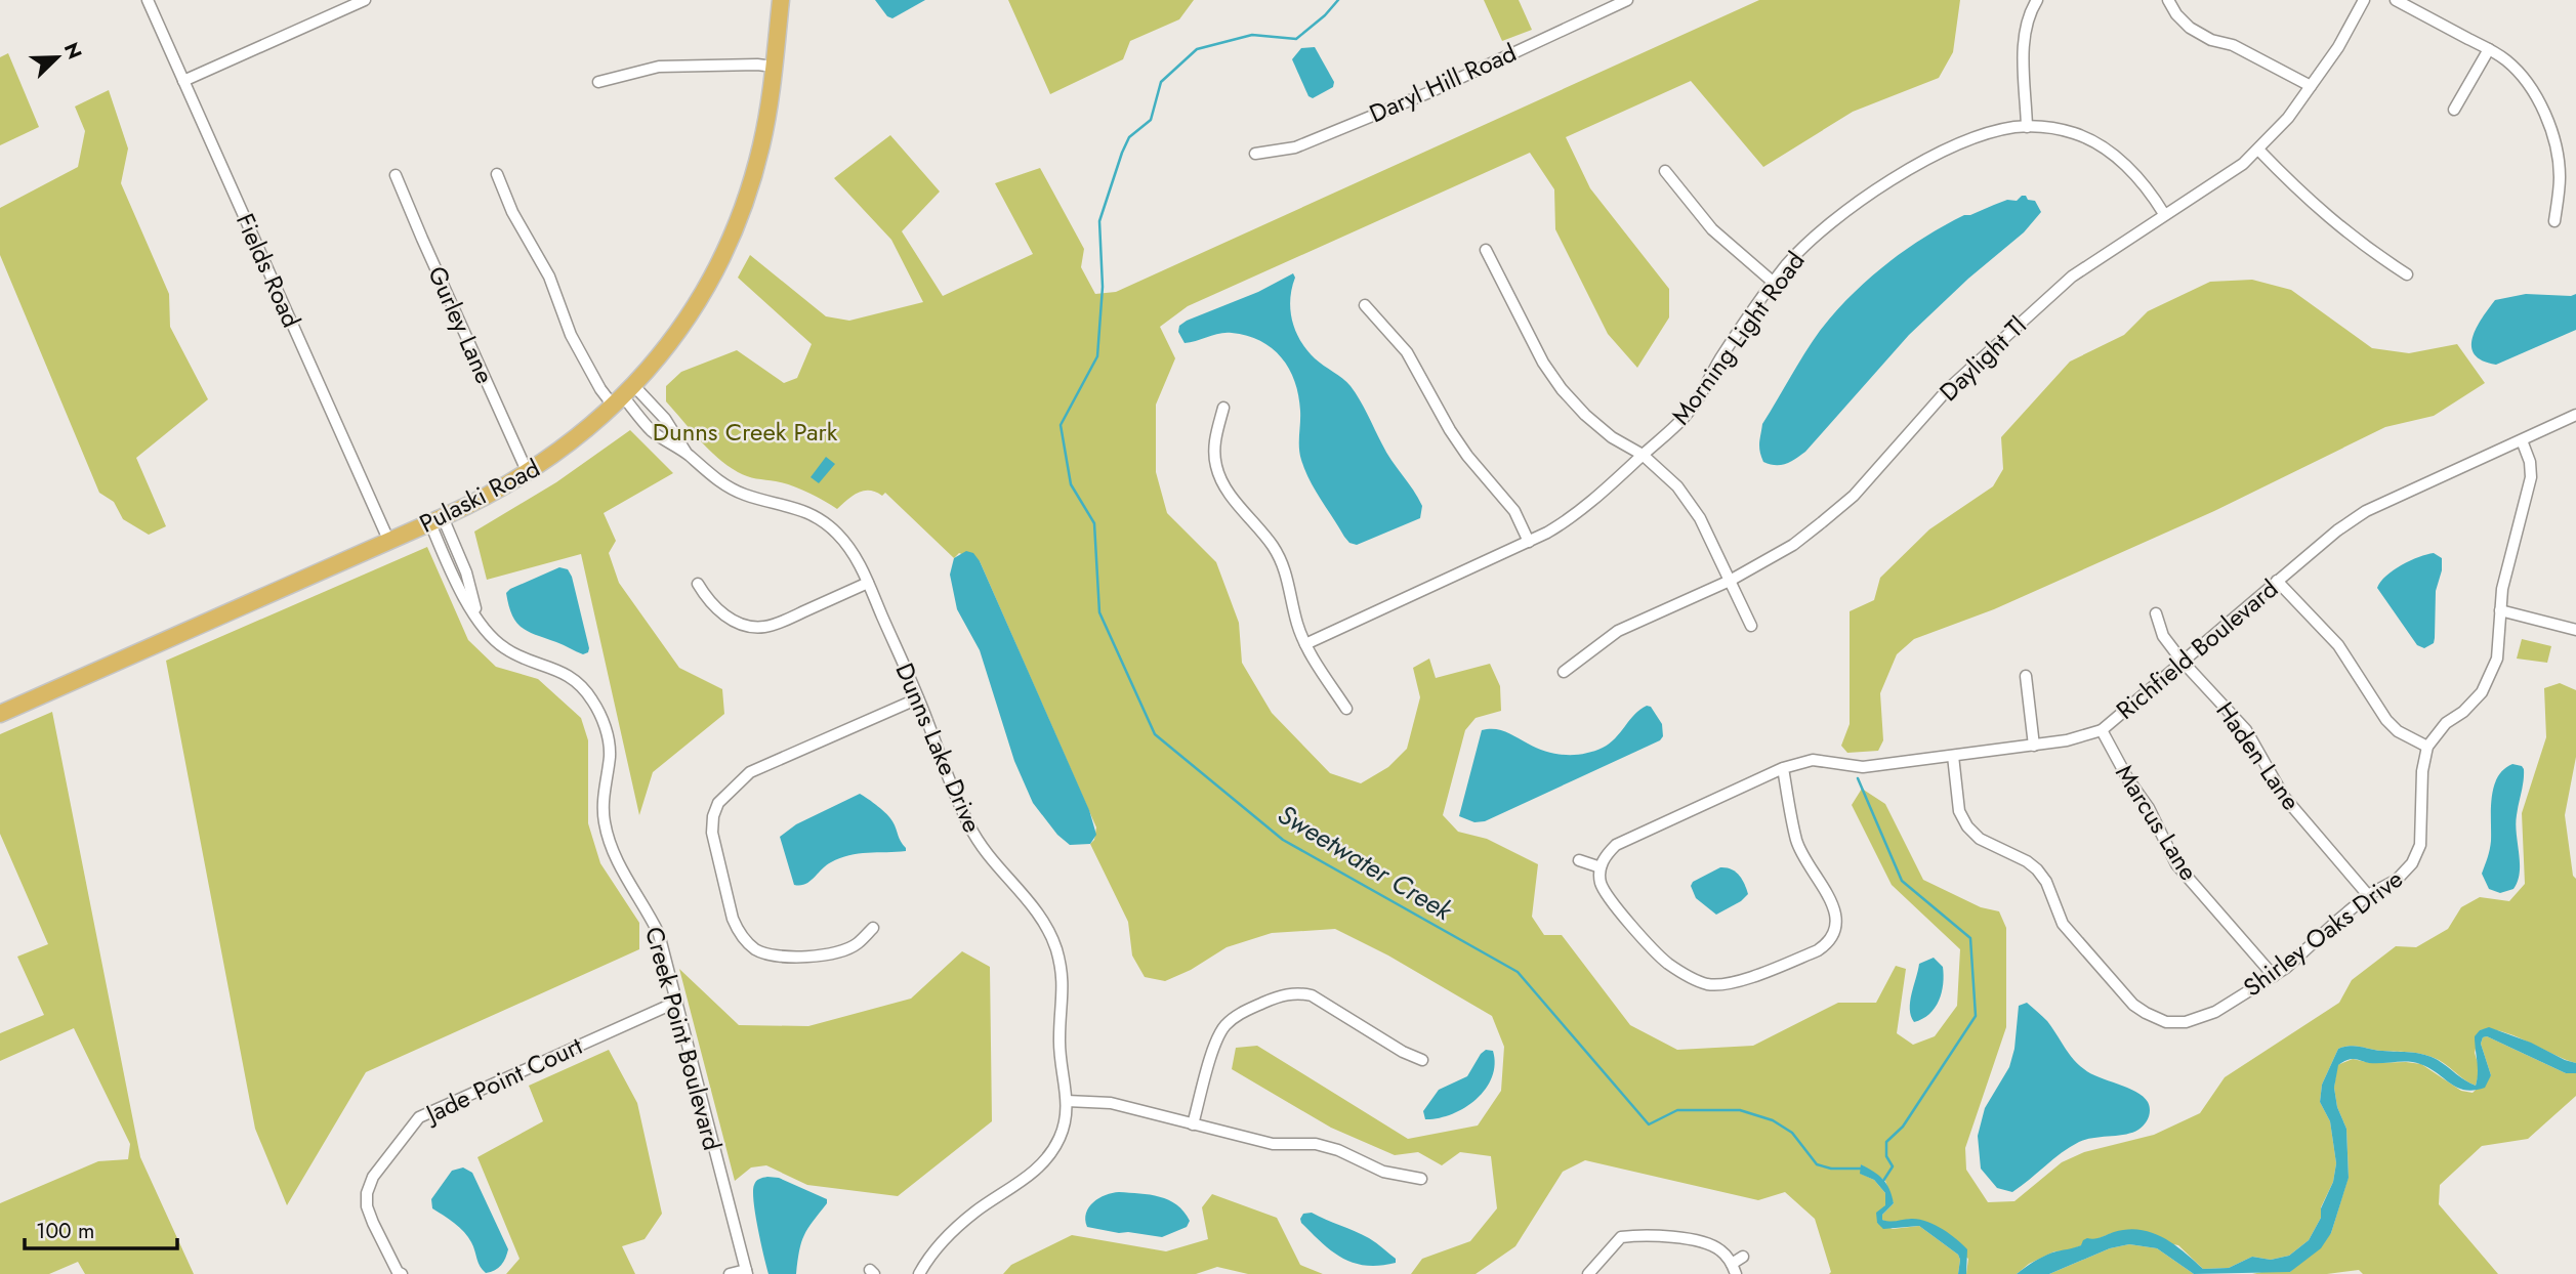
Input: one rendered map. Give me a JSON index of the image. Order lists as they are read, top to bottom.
{
  "streets": {
    "main road": ["Pulaski Road"],
    "street": [
      "Daryl Hill Road",
      "Fields Road",
      "Gurley Lane",
      "Morning Light Road",
      "Daylight Tl",
      "Richfield Boulevard",
      "Dunns Lake Drive",
      "Haden Lane",
      "Marcus Lane",
      "Shirley Oaks Drive",
      "Creek Point Boulevard",
      "Jade Point Court"
    ]
  },
  "crossings": [
    ["Fields Road", "Pulaski Road"],
    ["Gurley Lane", "Pulaski Road"],
    ["Morning Light Road", "Daylight Tl"],
    ["Pulaski Road", "Creek Point Boulevard"],
    ["Richfield Boulevard", "Haden Lane"],
    ["Richfield Boulevard", "Marcus Lane"],
    ["Richfield Boulevard", "Shirley Oaks Drive"],
    ["Haden Lane", "Shirley Oaks Drive"],
    ["Marcus Lane", "Shirley Oaks Drive"],
    ["Creek Point Boulevard", "Jade Point Court"]
  ],
  "water": ["Sweetwater Creek"],
  "parks": ["Dunns Creek Park"],
  "scale_bar": "100 m",
  "north": "top right"
}
